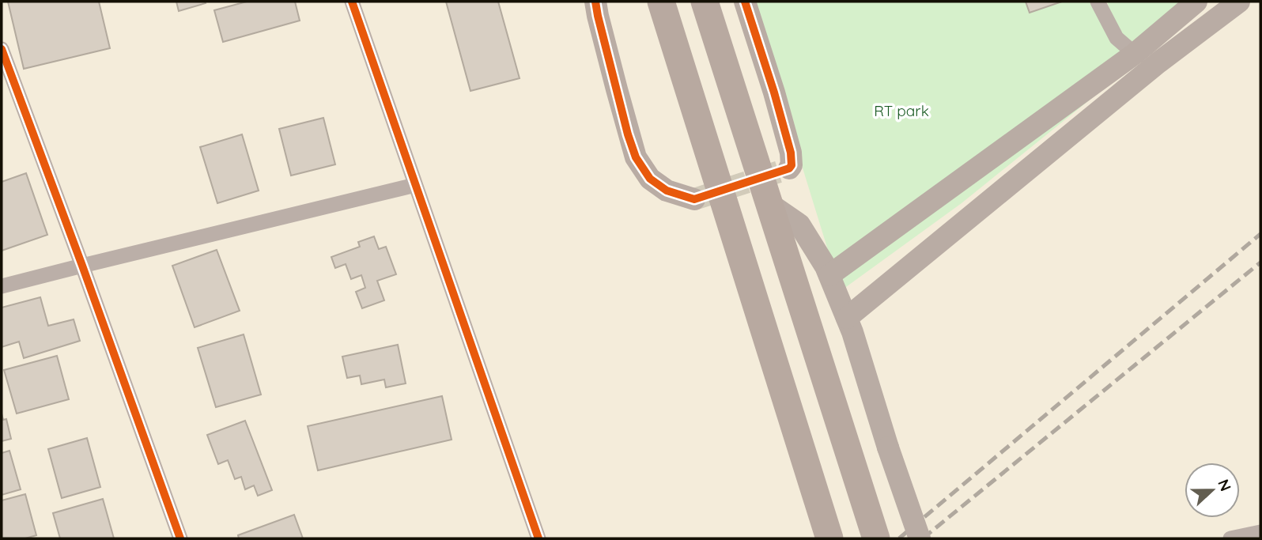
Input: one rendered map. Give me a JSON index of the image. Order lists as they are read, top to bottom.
{
  "parks": ["RT park"],
  "north": "right"
}
